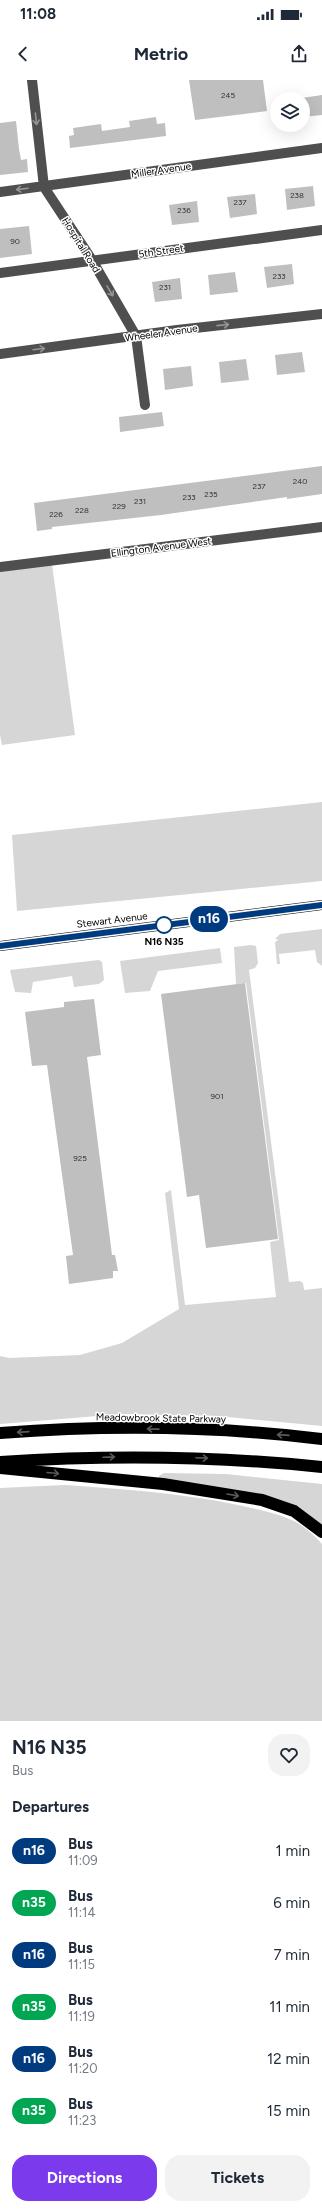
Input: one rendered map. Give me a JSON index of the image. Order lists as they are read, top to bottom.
{
  "streets": {
    "highway": ["Meadowbrook State Parkway"],
    "main road": ["Stewart Avenue"],
    "street": [
      "Miller Avenue",
      "Hospital Road",
      "5th Street",
      "Wheeler Avenue",
      "Ellington Avenue West"
    ]
  },
  "crossings": [
    ["Miller Avenue", "Hospital Road"],
    ["Hospital Road", "5th Street"],
    ["Hospital Road", "Wheeler Avenue"]
  ],
  "one_way": ["Hospital Road", "Wheeler Avenue"],
  "places": ["N16 N35"],
  "lines": ["bus line n16"],
  "house_numbers": [
    "245",
    "238",
    "237",
    "236",
    "90",
    "233",
    "231",
    "240",
    "237",
    "235",
    "233",
    "231",
    "229",
    "228",
    "226",
    "901",
    "925"
  ],
  "page": {
    "status": "11:08",
    "header": "Metrio",
    "on_map": "n16",
    "heading": [
      ["N16 N35", "Bus"],
      "Departures"
    ],
    "list": [
      {
        "mark": "n16",
        "name": "Bus",
        "note": "11:09",
        "value": "1 min"
      },
      {
        "mark": "n35",
        "name": "Bus",
        "note": "11:14",
        "value": "6 min"
      },
      {
        "mark": "n16",
        "name": "Bus",
        "note": "11:15",
        "value": "7 min"
      },
      {
        "mark": "n35",
        "name": "Bus",
        "note": "11:19",
        "value": "11 min"
      },
      {
        "mark": "n16",
        "name": "Bus",
        "note": "11:20",
        "value": "12 min"
      },
      {
        "mark": "n35",
        "name": "Bus",
        "note": "11:23",
        "value": "15 min"
      }
    ],
    "buttons": ["Directions", "Tickets"]
  }
}
